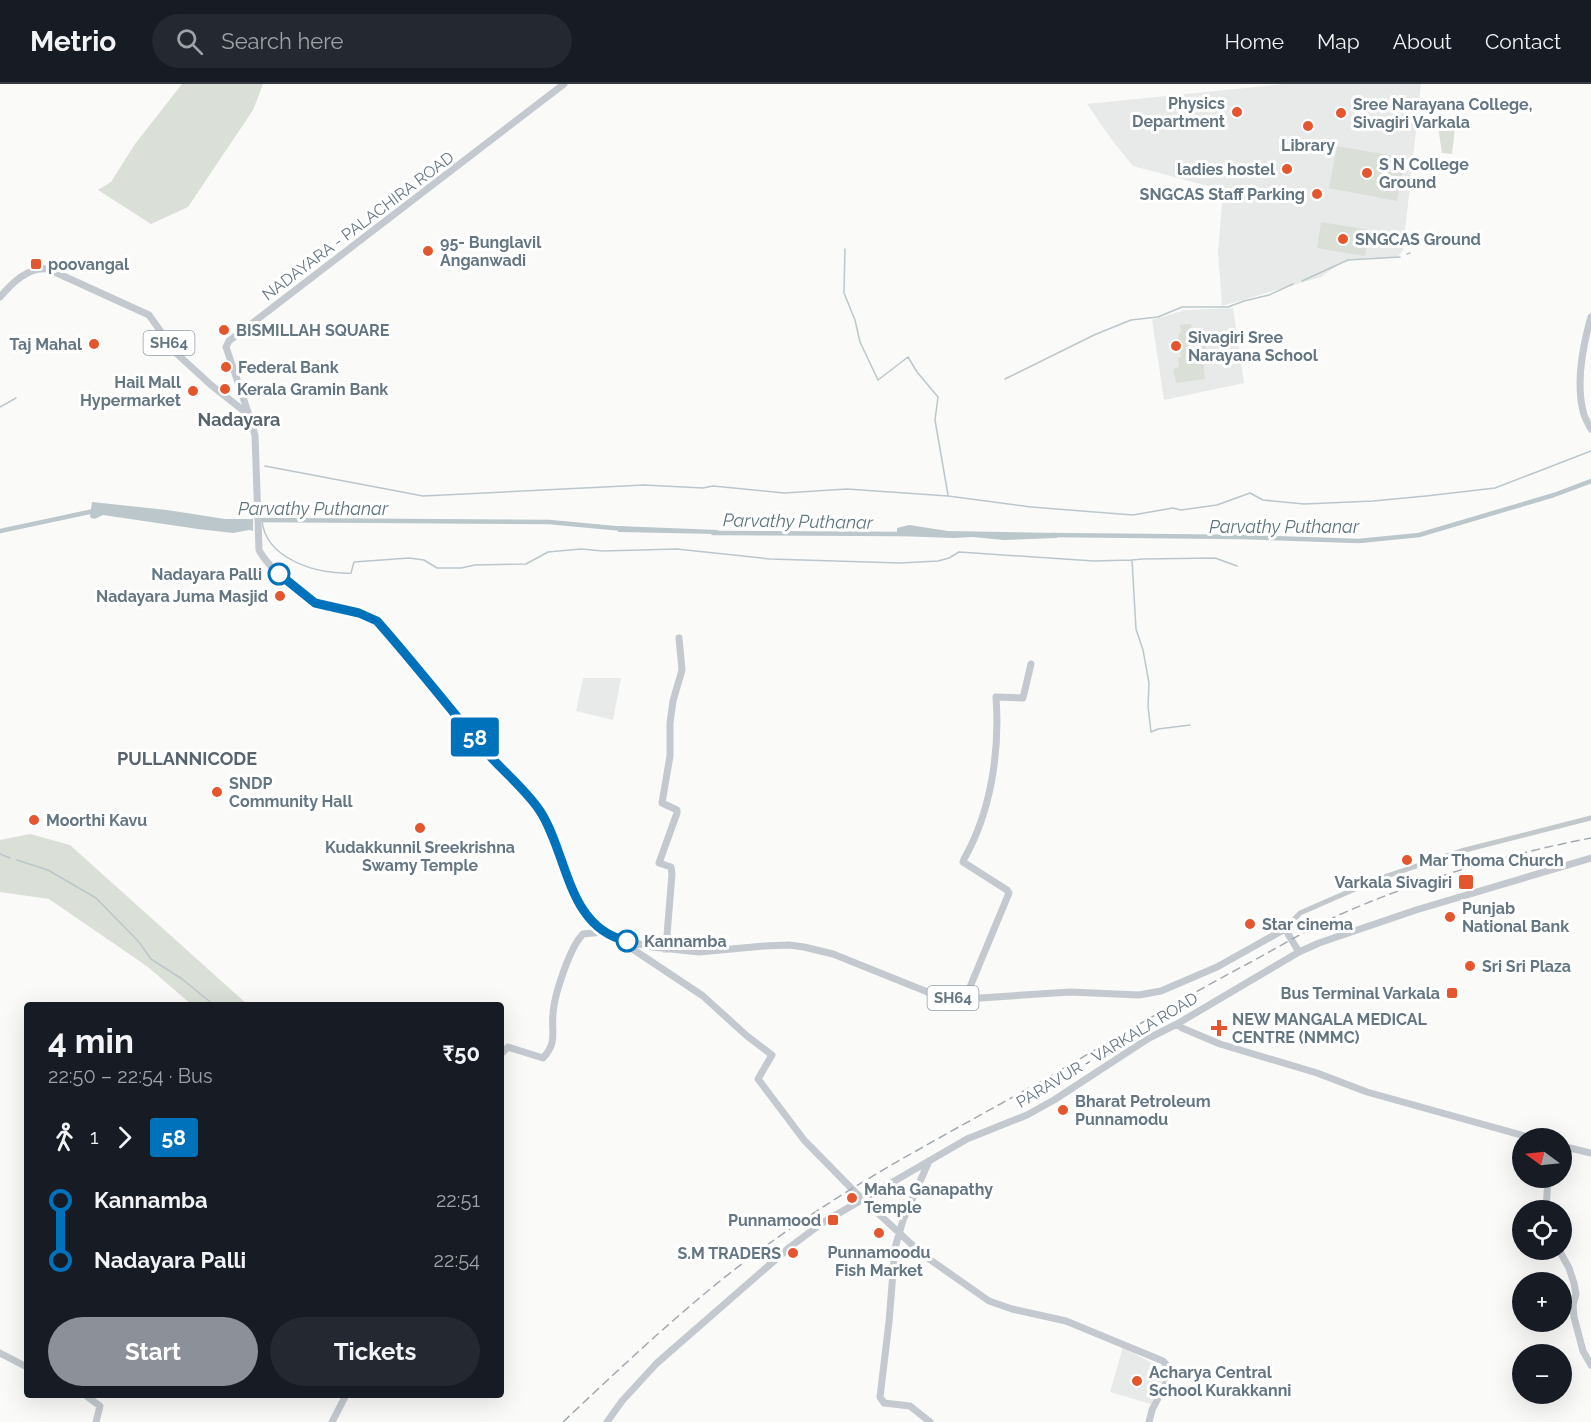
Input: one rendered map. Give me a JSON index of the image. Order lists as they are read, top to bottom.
{
  "streets": {
    "main road": ["NADAYARA - PALACHIRA ROAD", "SH64", "PARAVUR - VARKALA ROAD"]
  },
  "crossings": [
    ["NADAYARA - PALACHIRA ROAD", "SH64"]
  ],
  "districts": ["Nadayara", "PULLANNICODE"],
  "water": ["Parvathy Puthanar"],
  "places": {
    "other": [
      "Physics Department",
      "Sree Narayana College, Sivagiri Varkala",
      "Library",
      "ladies hostel",
      "S N College Ground",
      "SNGCAS Staff Parking",
      "SNGCAS Ground",
      "95- Bunglavil Anganwadi",
      "BISMILLAH SQUARE",
      "Taj Mahal",
      "Sivagiri Sree Narayana School",
      "Federal Bank",
      "Kerala Gramin Bank",
      "Hail Mall Hypermarket",
      "Nadayara Palli",
      "Nadayara Juma Masjid",
      "SNDP Community Hall",
      "Moorthi Kavu",
      "Kudakkunnil Sreekrishna Swamy Temple",
      "Mar Thoma Church",
      "Punjab National Bank",
      "Star cinema",
      "Kannamba",
      "Sri Sri Plaza",
      "Bharat Petroleum Punnamodu",
      "Maha Ganapathy Temple",
      "Punnamoodu Fish Market",
      "S.M TRADERS",
      "Acharya Central School Kurakkanni"
    ],
    "transit": [
      "poovangal",
      "Varkala Sivagiri",
      "Bus Terminal Varkala",
      "Punnamood"
    ],
    "health": ["NEW MANGALA MEDICAL CENTRE (NMMC)"]
  },
  "lines": ["bus line 58"],
  "north": "left",
  "page": {
    "header": "Metrio",
    "search": "Search here",
    "nav": [
      "Home",
      "Map",
      "About",
      "Contact"
    ],
    "on_map": "58",
    "heading": ["4 min", "22:50 – 22:54 · Bus", "₹50"],
    "legs": ["1", "58"],
    "map_buttons": ["+", "−"],
    "list": [
      {
        "name": "Kannamba",
        "value": "22:51"
      },
      {
        "name": "Nadayara Palli",
        "value": "22:54"
      }
    ],
    "buttons": ["Start", "Tickets"]
  }
}
